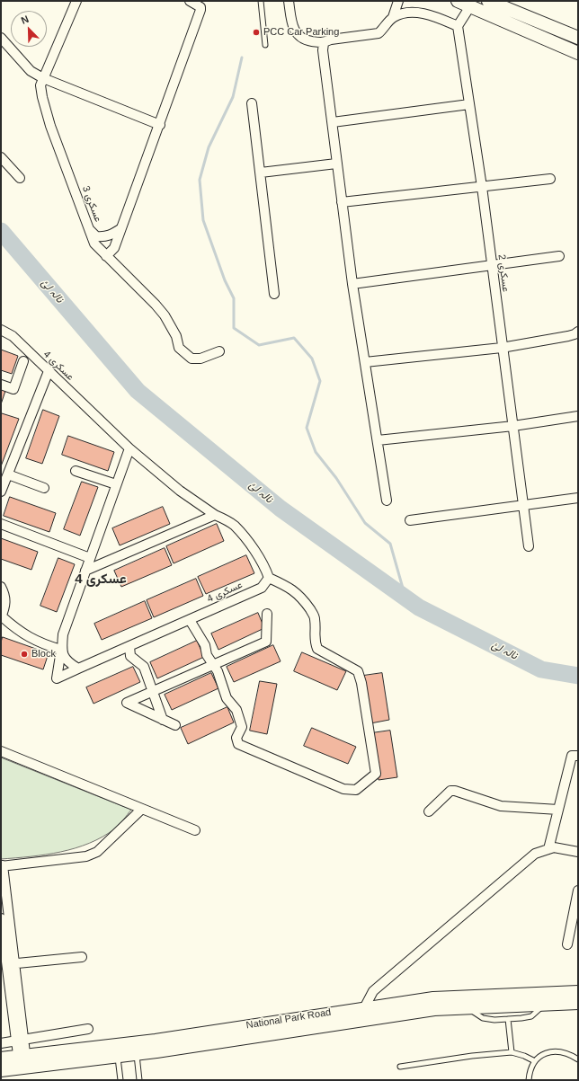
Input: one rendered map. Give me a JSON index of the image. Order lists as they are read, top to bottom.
{
  "streets": {
    "street": [
      "عسکری 3",
      "عسکری 2",
      "عسکری 4",
      "National Park Road"
    ]
  },
  "districts": ["عسکری 4"],
  "water": ["نالہ لئ"],
  "places": ["PCC Car Parking", "Block"],
  "north": "top left"
}
